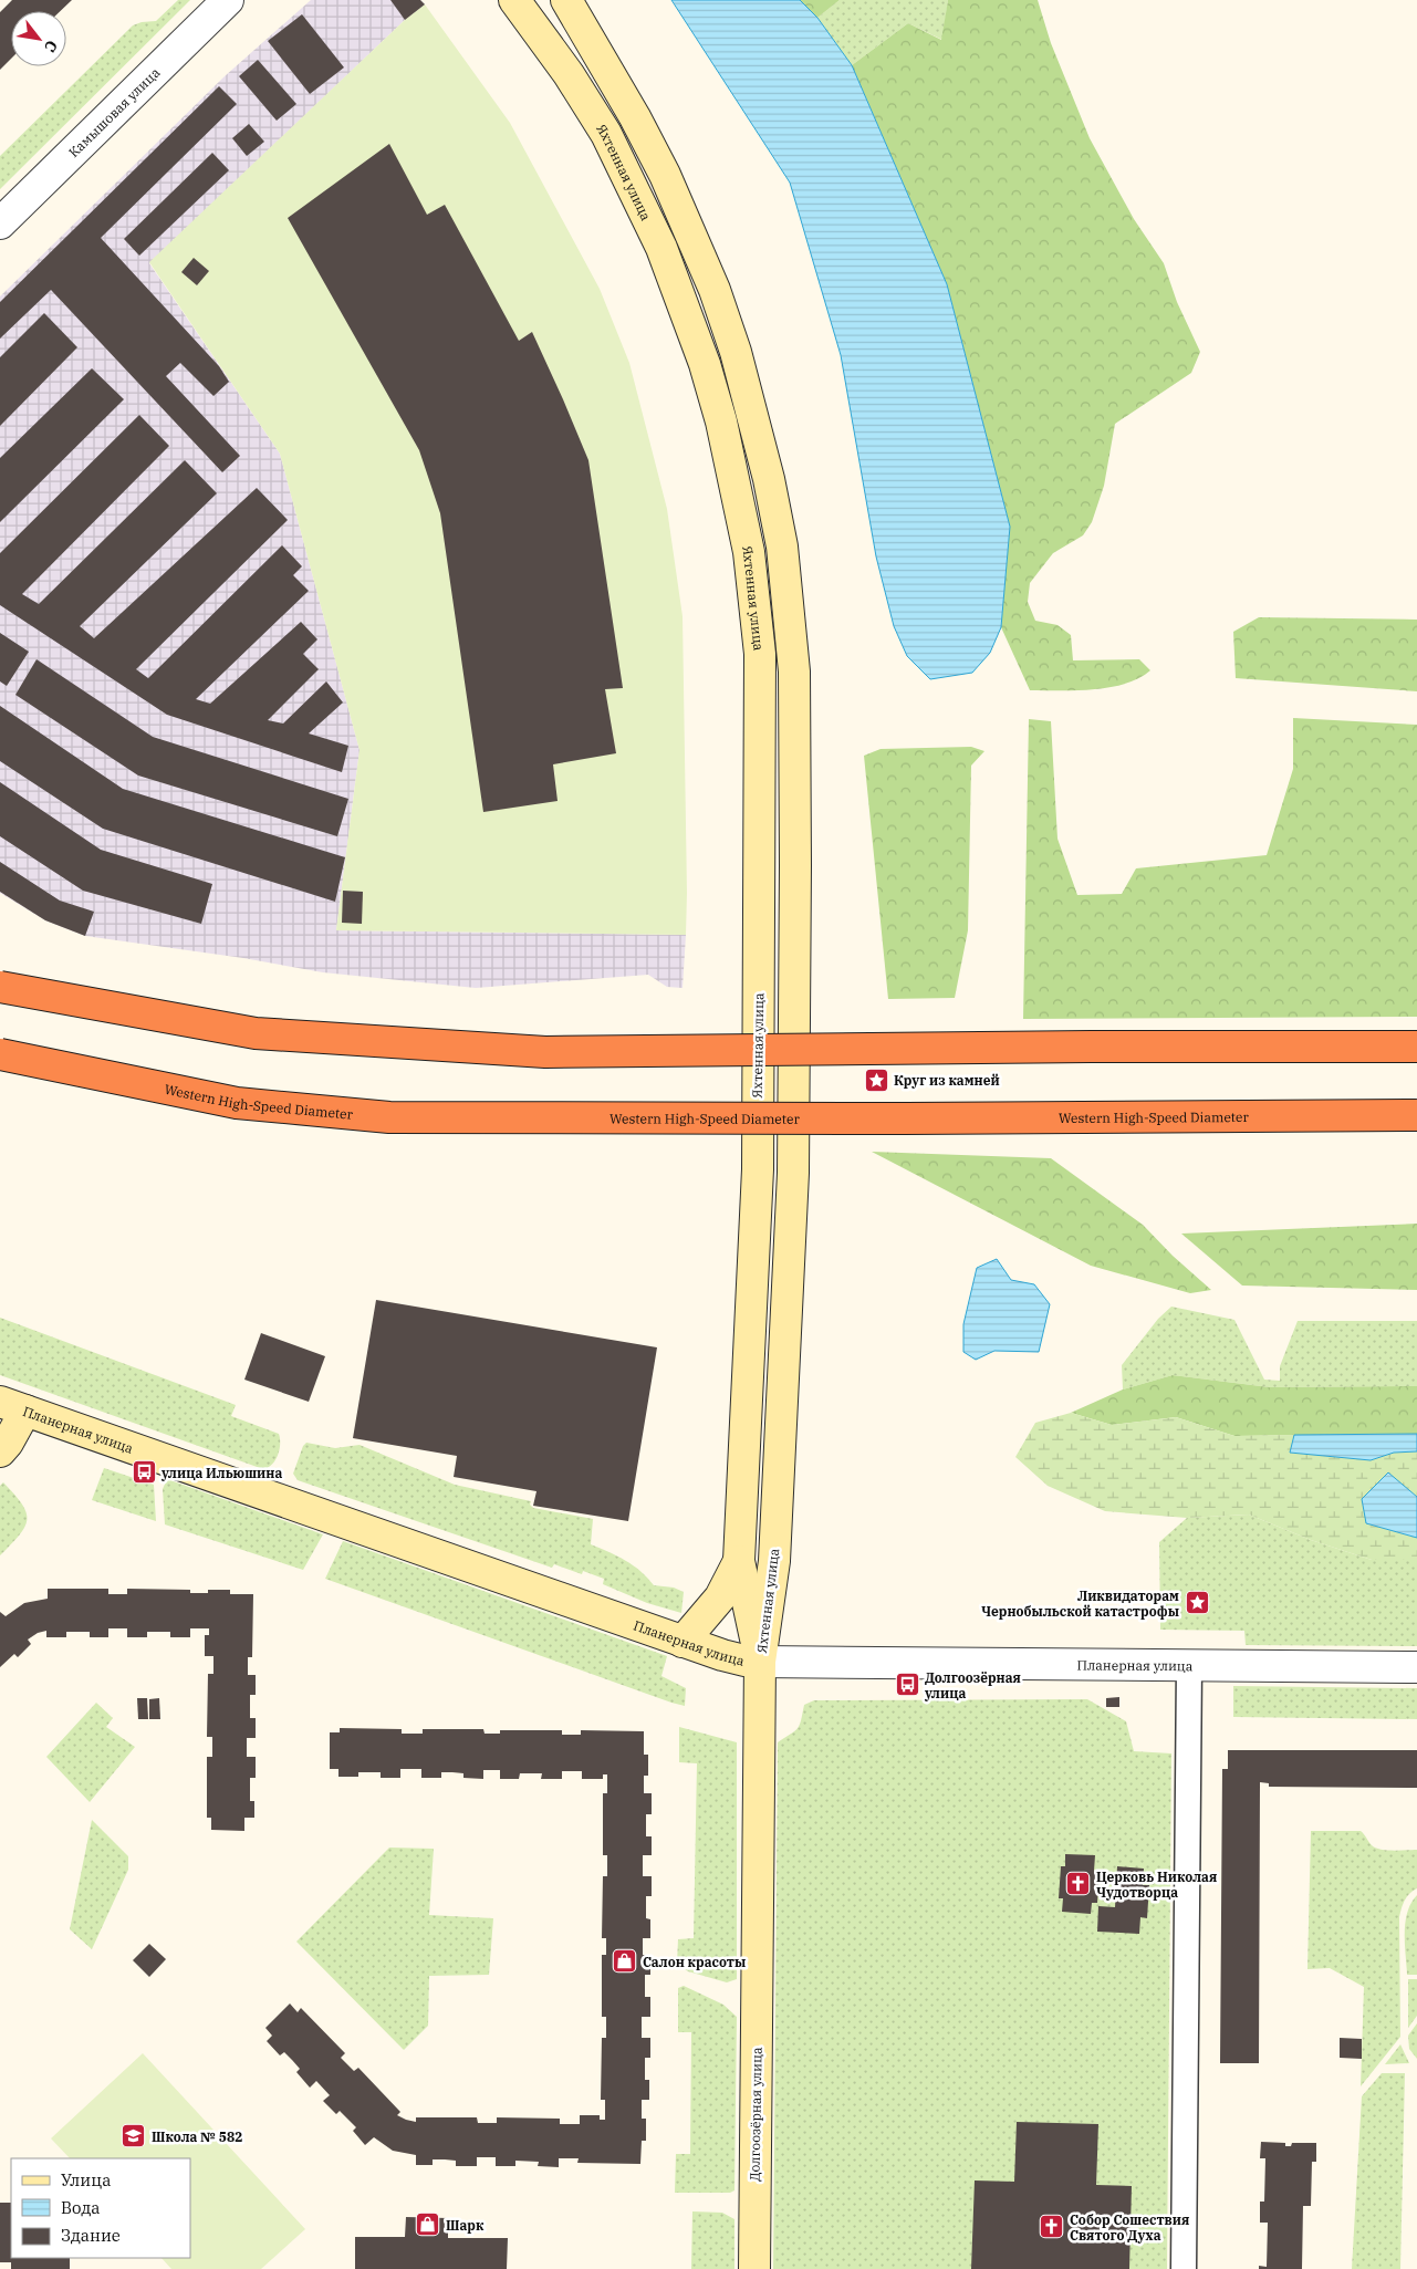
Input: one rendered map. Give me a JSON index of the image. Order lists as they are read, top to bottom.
{
  "streets": {
    "highway": ["Western High-Speed Diameter"],
    "main road": ["Яхтенная улица", "Планерная улица", "Долгоозёрная улица"],
    "street": ["Камышовая улица"]
  },
  "crossings": [
    ["Яхтенная улица", "Планерная улица"],
    ["Яхтенная улица", "Долгоозёрная улица"],
    ["Планерная улица", "Долгоозёрная улица"]
  ],
  "places": {
    "place": ["Круг из камней", "Ликвидаторам Чернобыльской катастрофы"],
    "bus stop": ["улица Ильюшина", "Долгоозёрная улица"],
    "church": ["Церковь Николая Чудотворца", "Собор Сошествия Святого Духа"],
    "shop": ["Салон красоты", "Шарк"],
    "school or university": ["Школа № 582"]
  },
  "legend": ["Улица", "Вода", "Здание"],
  "north": "bottom right"
}
